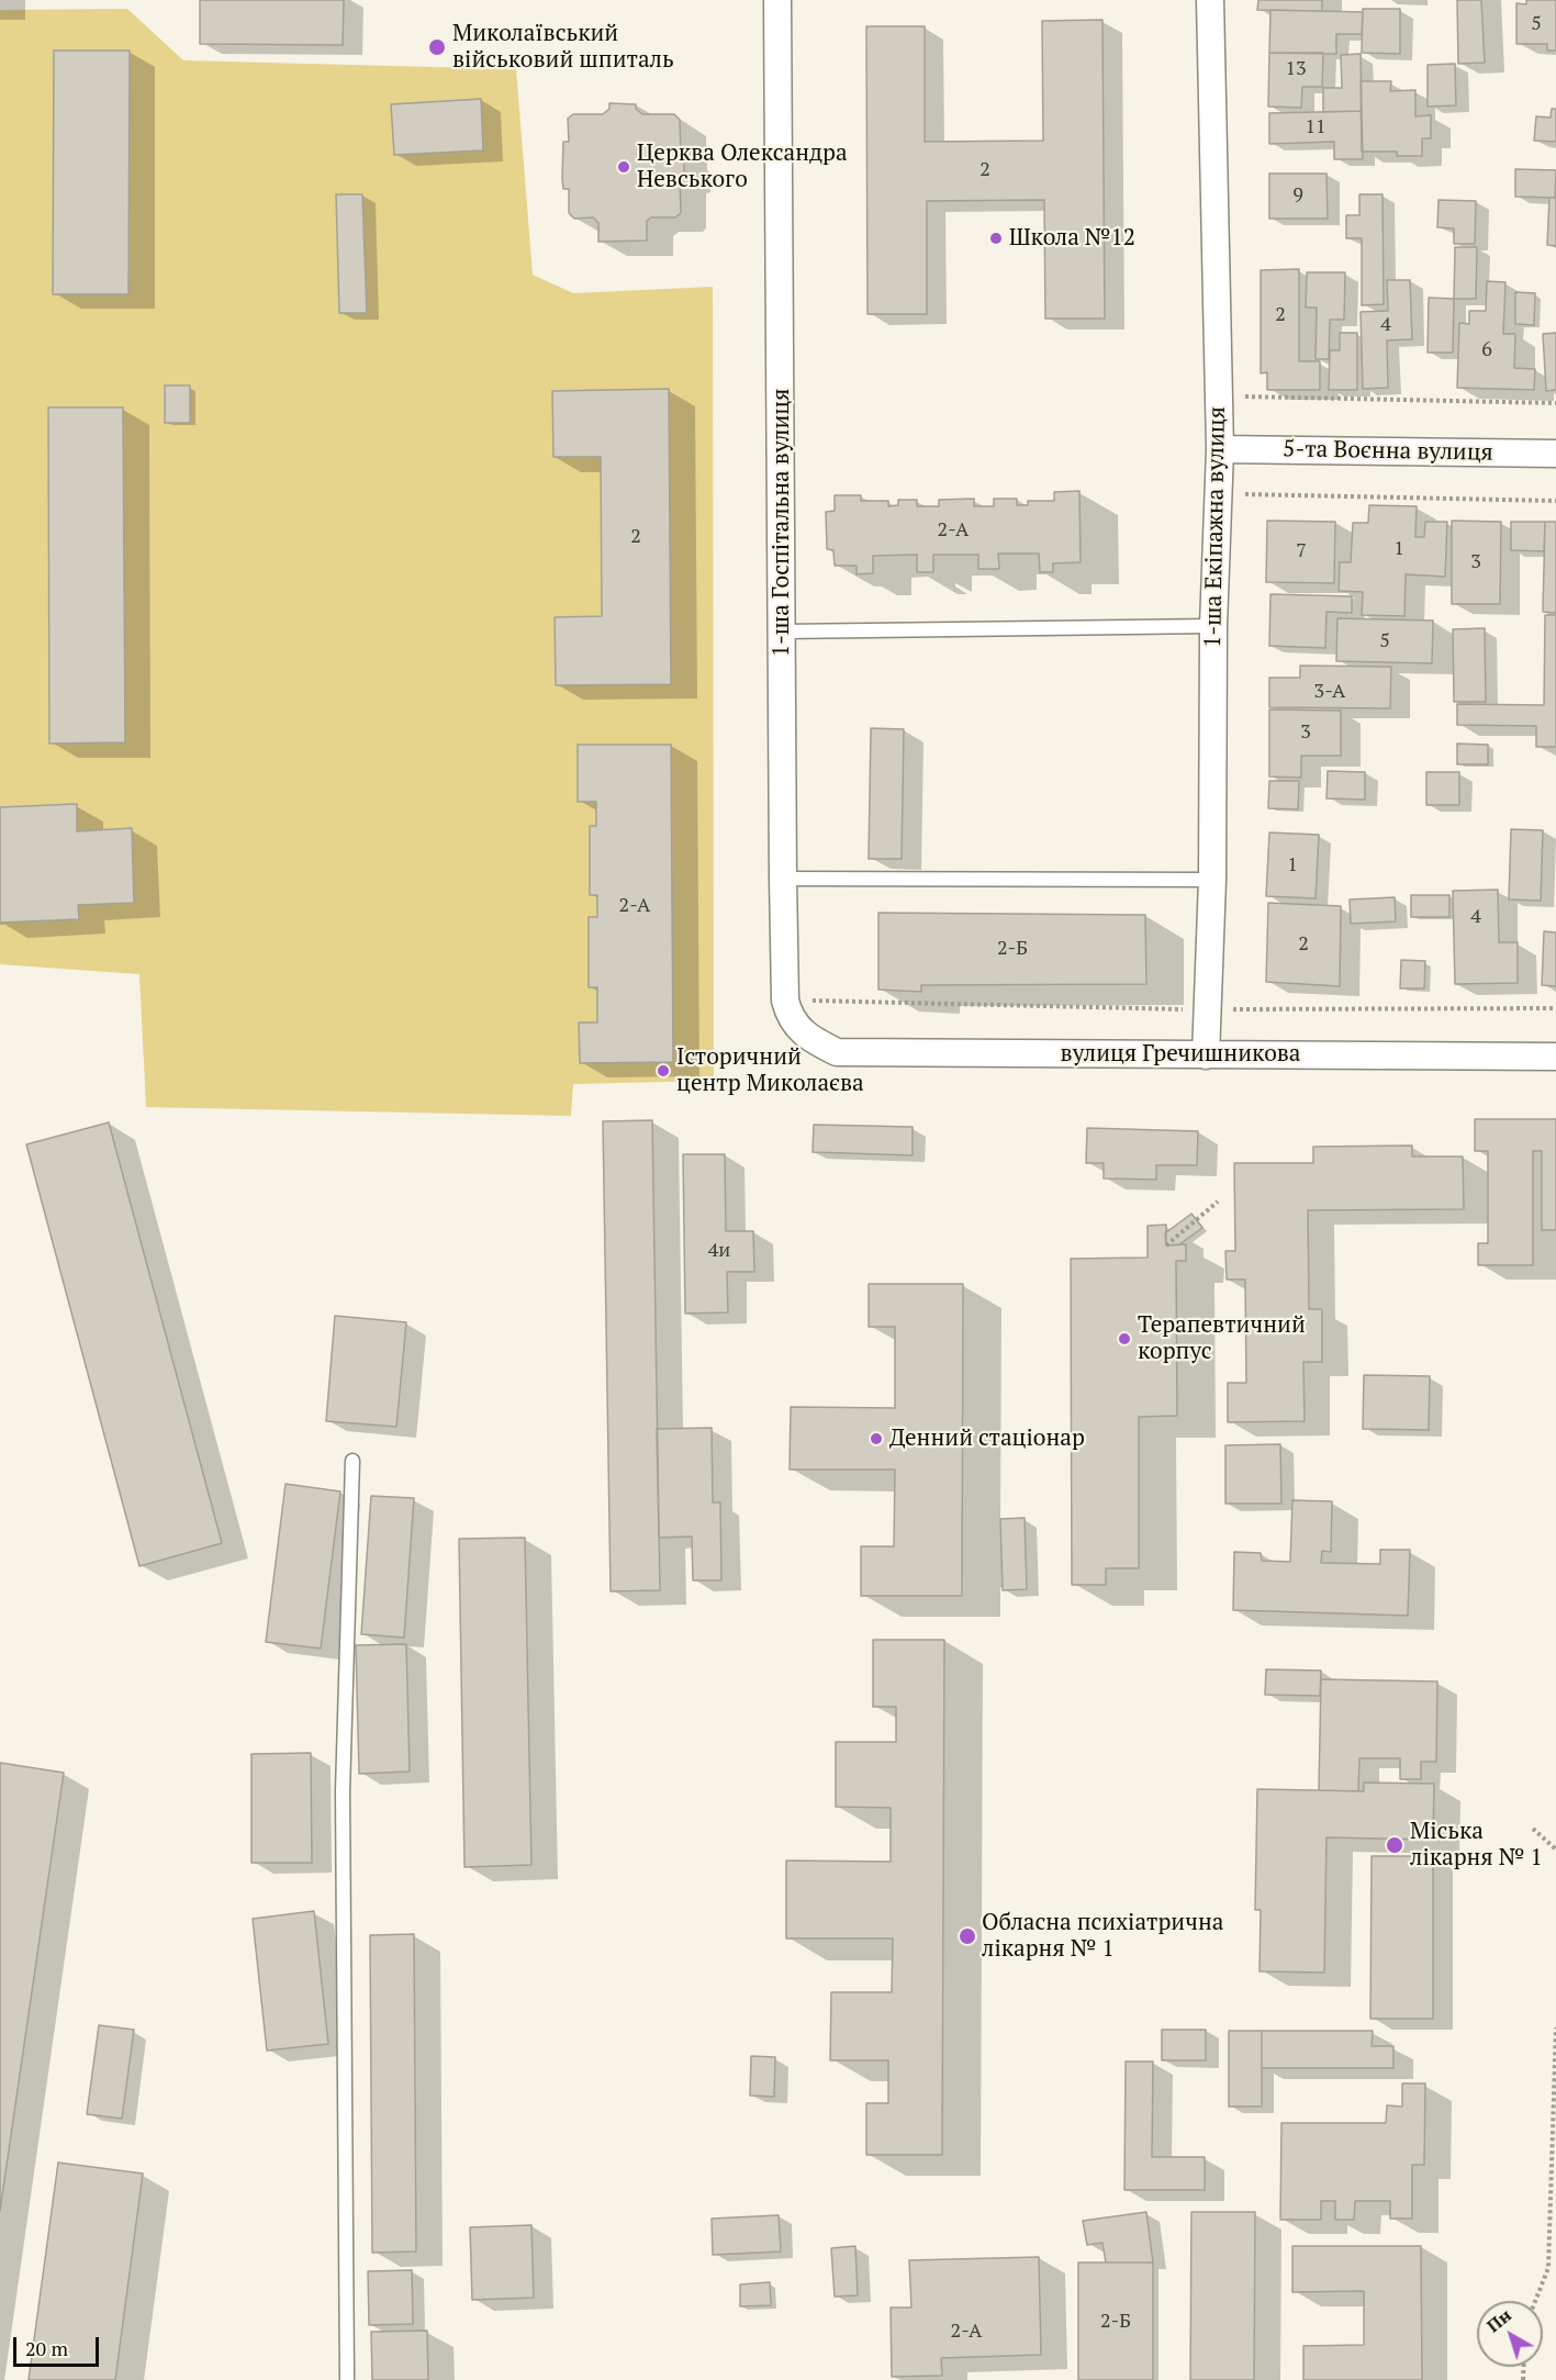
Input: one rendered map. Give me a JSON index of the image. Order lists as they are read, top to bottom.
{
  "streets": {
    "street": [
      "5-та Воєнна вулиця",
      "1-ша Госпітальна вулиця",
      "1-ша Екіпажна вулиця",
      "вулиця Гречишникова"
    ]
  },
  "crossings": [
    ["5-та Воєнна вулиця", "1-ша Екіпажна вулиця"],
    ["1-ша Госпітальна вулиця", "вулиця Гречишникова"],
    ["1-ша Екіпажна вулиця", "вулиця Гречишникова"]
  ],
  "places": [
    "Миколаївський військовий шпиталь",
    "Церква Олександра Невського",
    "Школа №12",
    "Історичний центр Миколаєва",
    "Терапевтичний корпус",
    "Денний стаціонар",
    "Міська лікарня № 1",
    "Обласна психіатрична лікарня № 1"
  ],
  "house_numbers": [
    "5",
    "13",
    "11",
    "2",
    "9",
    "2",
    "4",
    "6",
    "2-А",
    "2",
    "1",
    "7",
    "3",
    "5",
    "3-А",
    "3",
    "1",
    "2-А",
    "4",
    "2",
    "2-Б",
    "4и",
    "2-Б",
    "2-А"
  ],
  "scale_bar": "20 m",
  "north": "top left"
}
